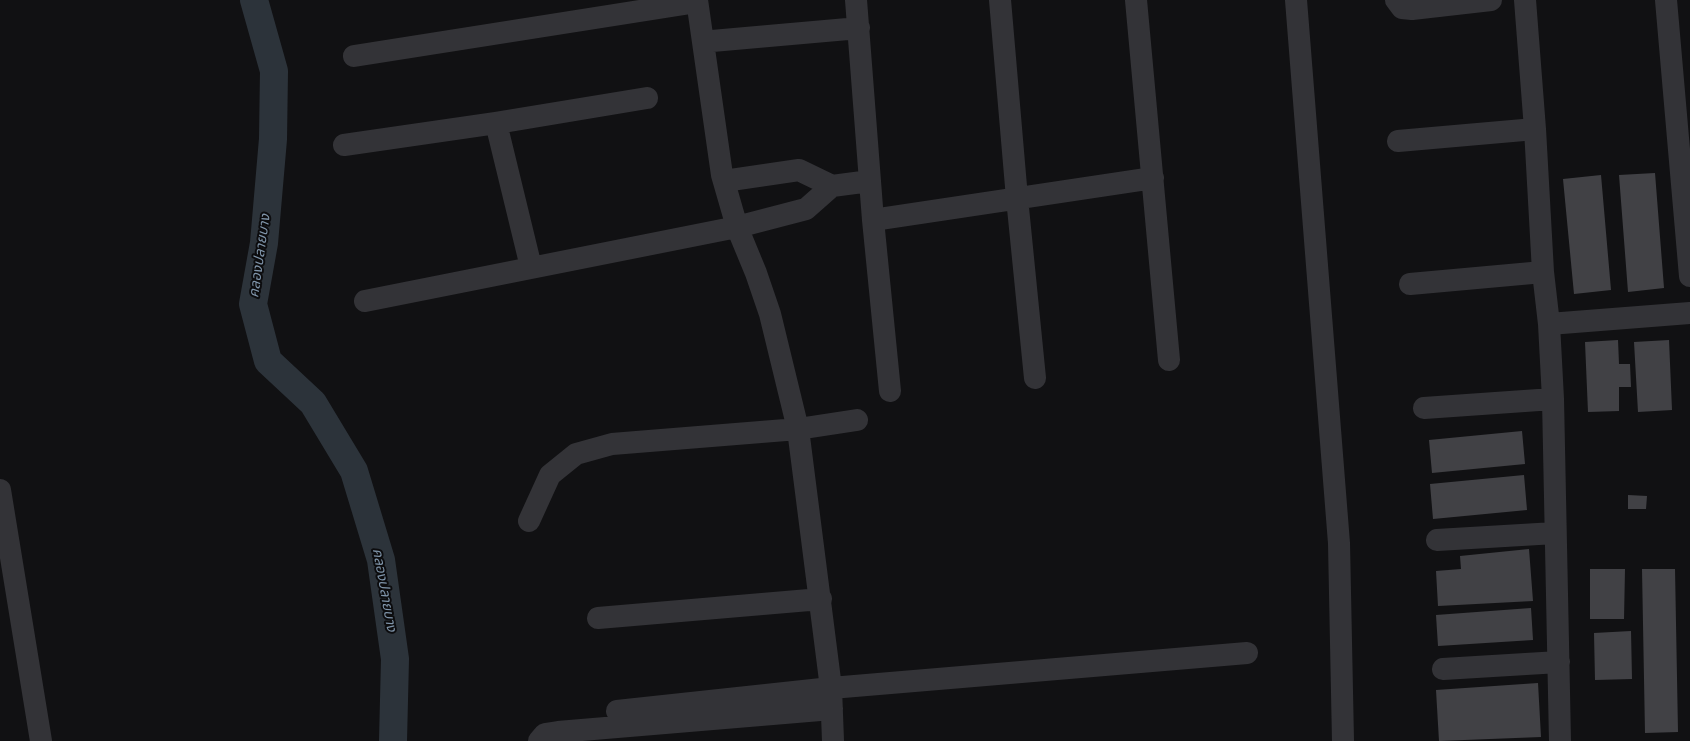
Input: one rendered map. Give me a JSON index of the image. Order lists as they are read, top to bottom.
{
  "water": ["คลองปลายบาง"]
}
